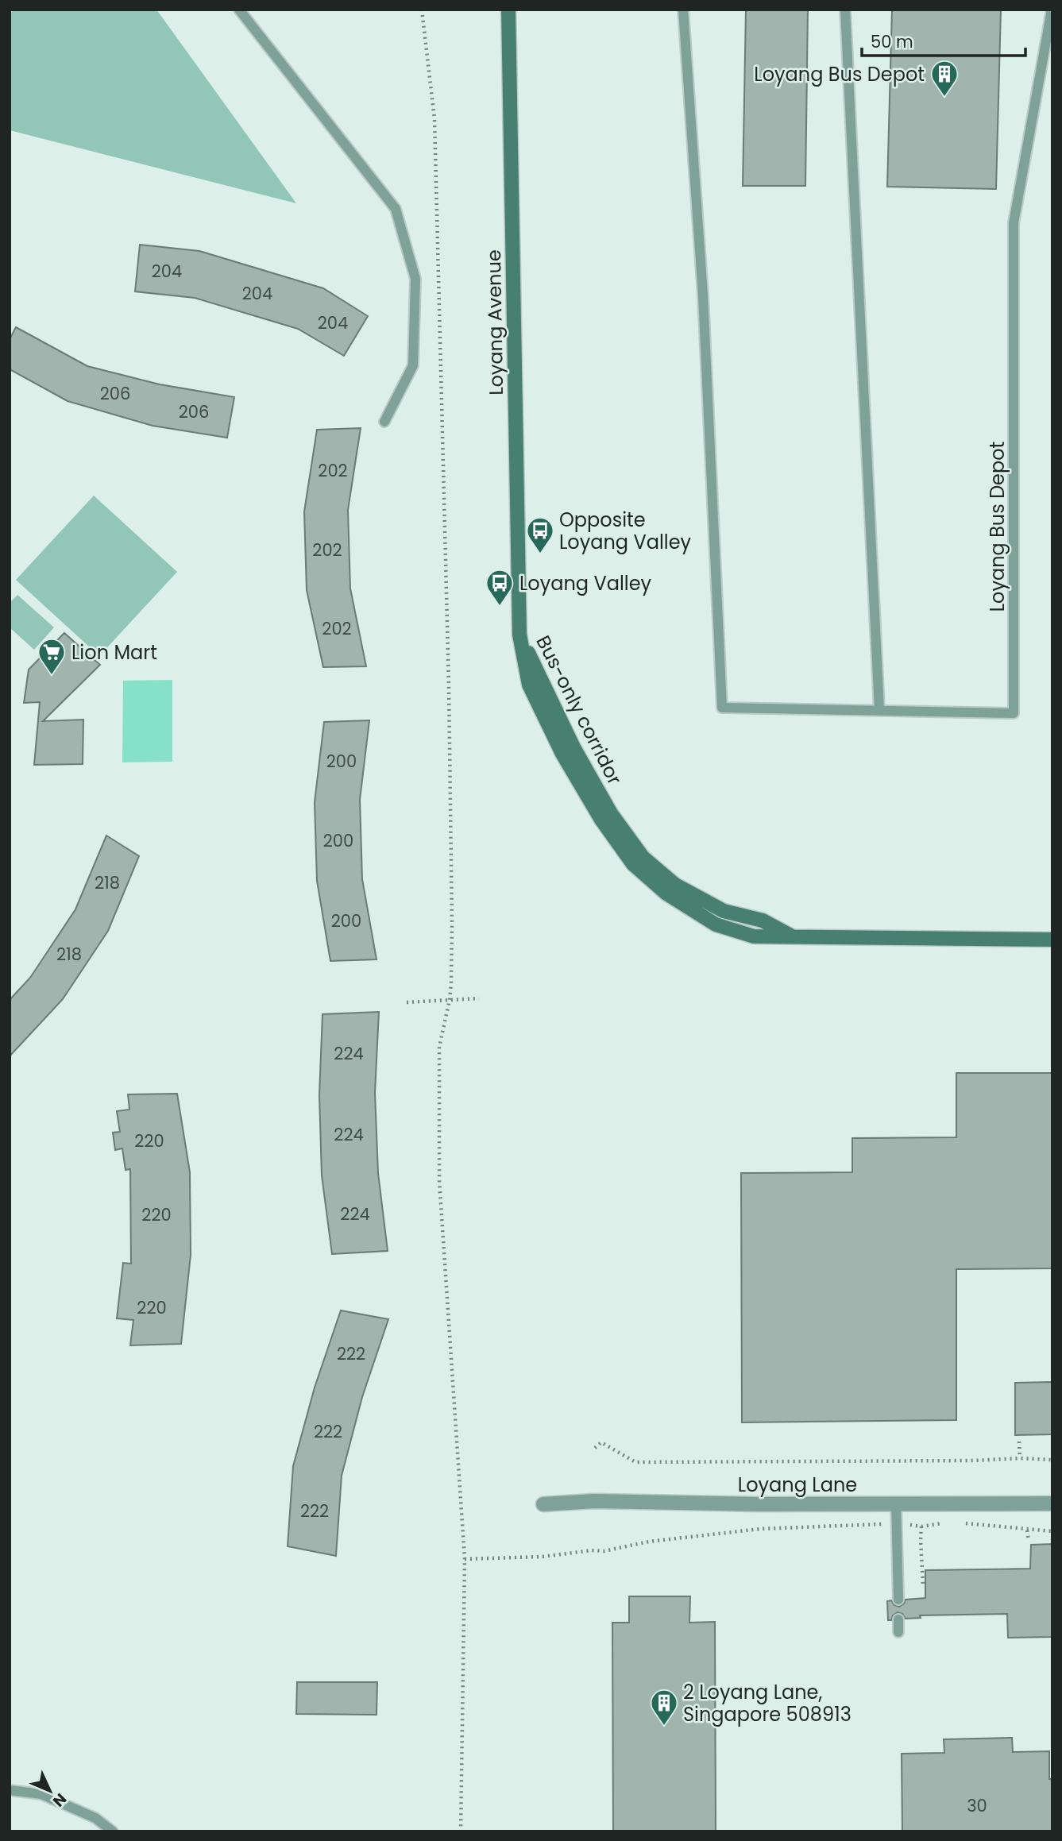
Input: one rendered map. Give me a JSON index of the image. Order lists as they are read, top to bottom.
{
  "streets": {
    "street": ["Loyang Avenue", "Bus-only corridor", "Loyang Lane"],
    "lane": ["Loyang Bus Depot"]
  },
  "crossings": [
    ["Loyang Avenue", "Bus-only corridor"]
  ],
  "places": {
    "building": ["Loyang Bus Depot", "2 Loyang Lane, Singapore 508913"],
    "bus stop": ["Opposite Loyang Valley", "Loyang Valley"],
    "supermarket": ["Lion Mart"]
  },
  "house_numbers": [
    "204",
    "204",
    "204",
    "206",
    "206",
    "202",
    "202",
    "202",
    "200",
    "200",
    "218",
    "200",
    "218",
    "224",
    "224",
    "220",
    "224",
    "220",
    "220",
    "222",
    "222",
    "222",
    "30"
  ],
  "scale_bar": "50 m",
  "north": "bottom right"
}
